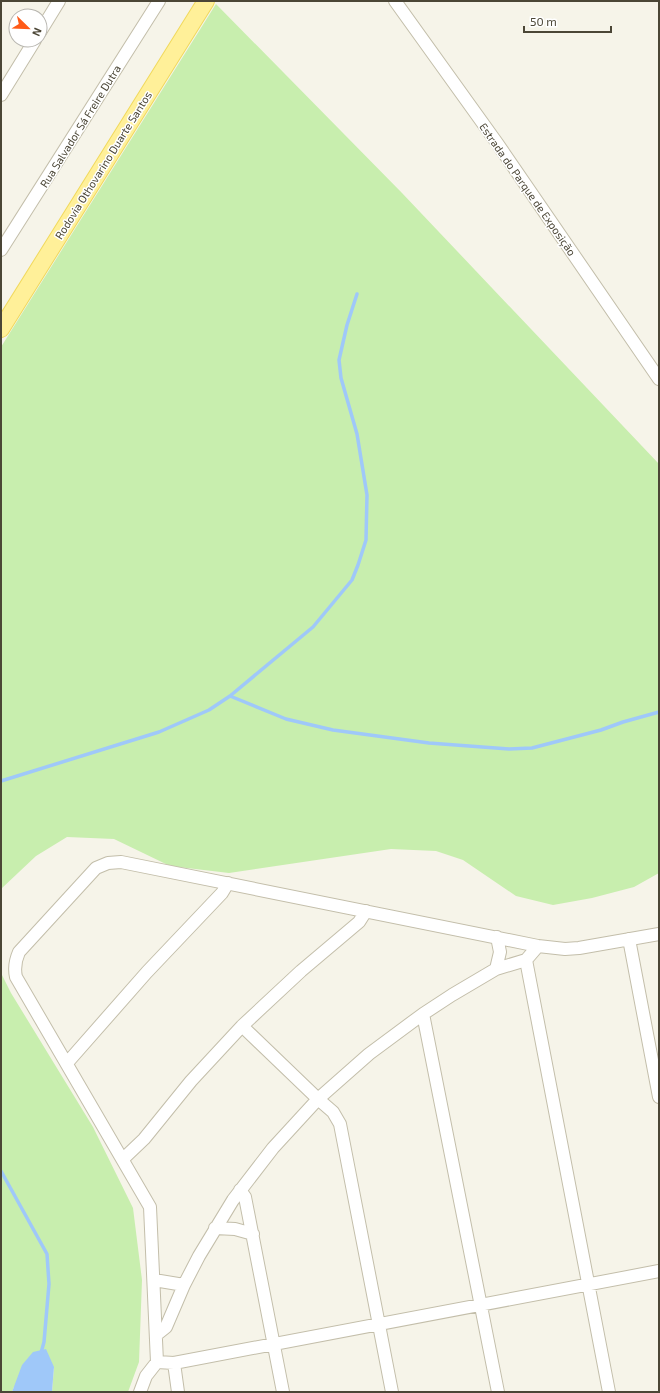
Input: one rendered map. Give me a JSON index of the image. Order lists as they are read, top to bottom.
{
  "streets": {
    "main road": ["Rodovia Othovarino Duarte Santos"],
    "street": ["Rua Salvador Sá Freire Dutra", "Estrada do Parque de Exposição"]
  },
  "scale_bar": "50 m",
  "north": "bottom right"
}
